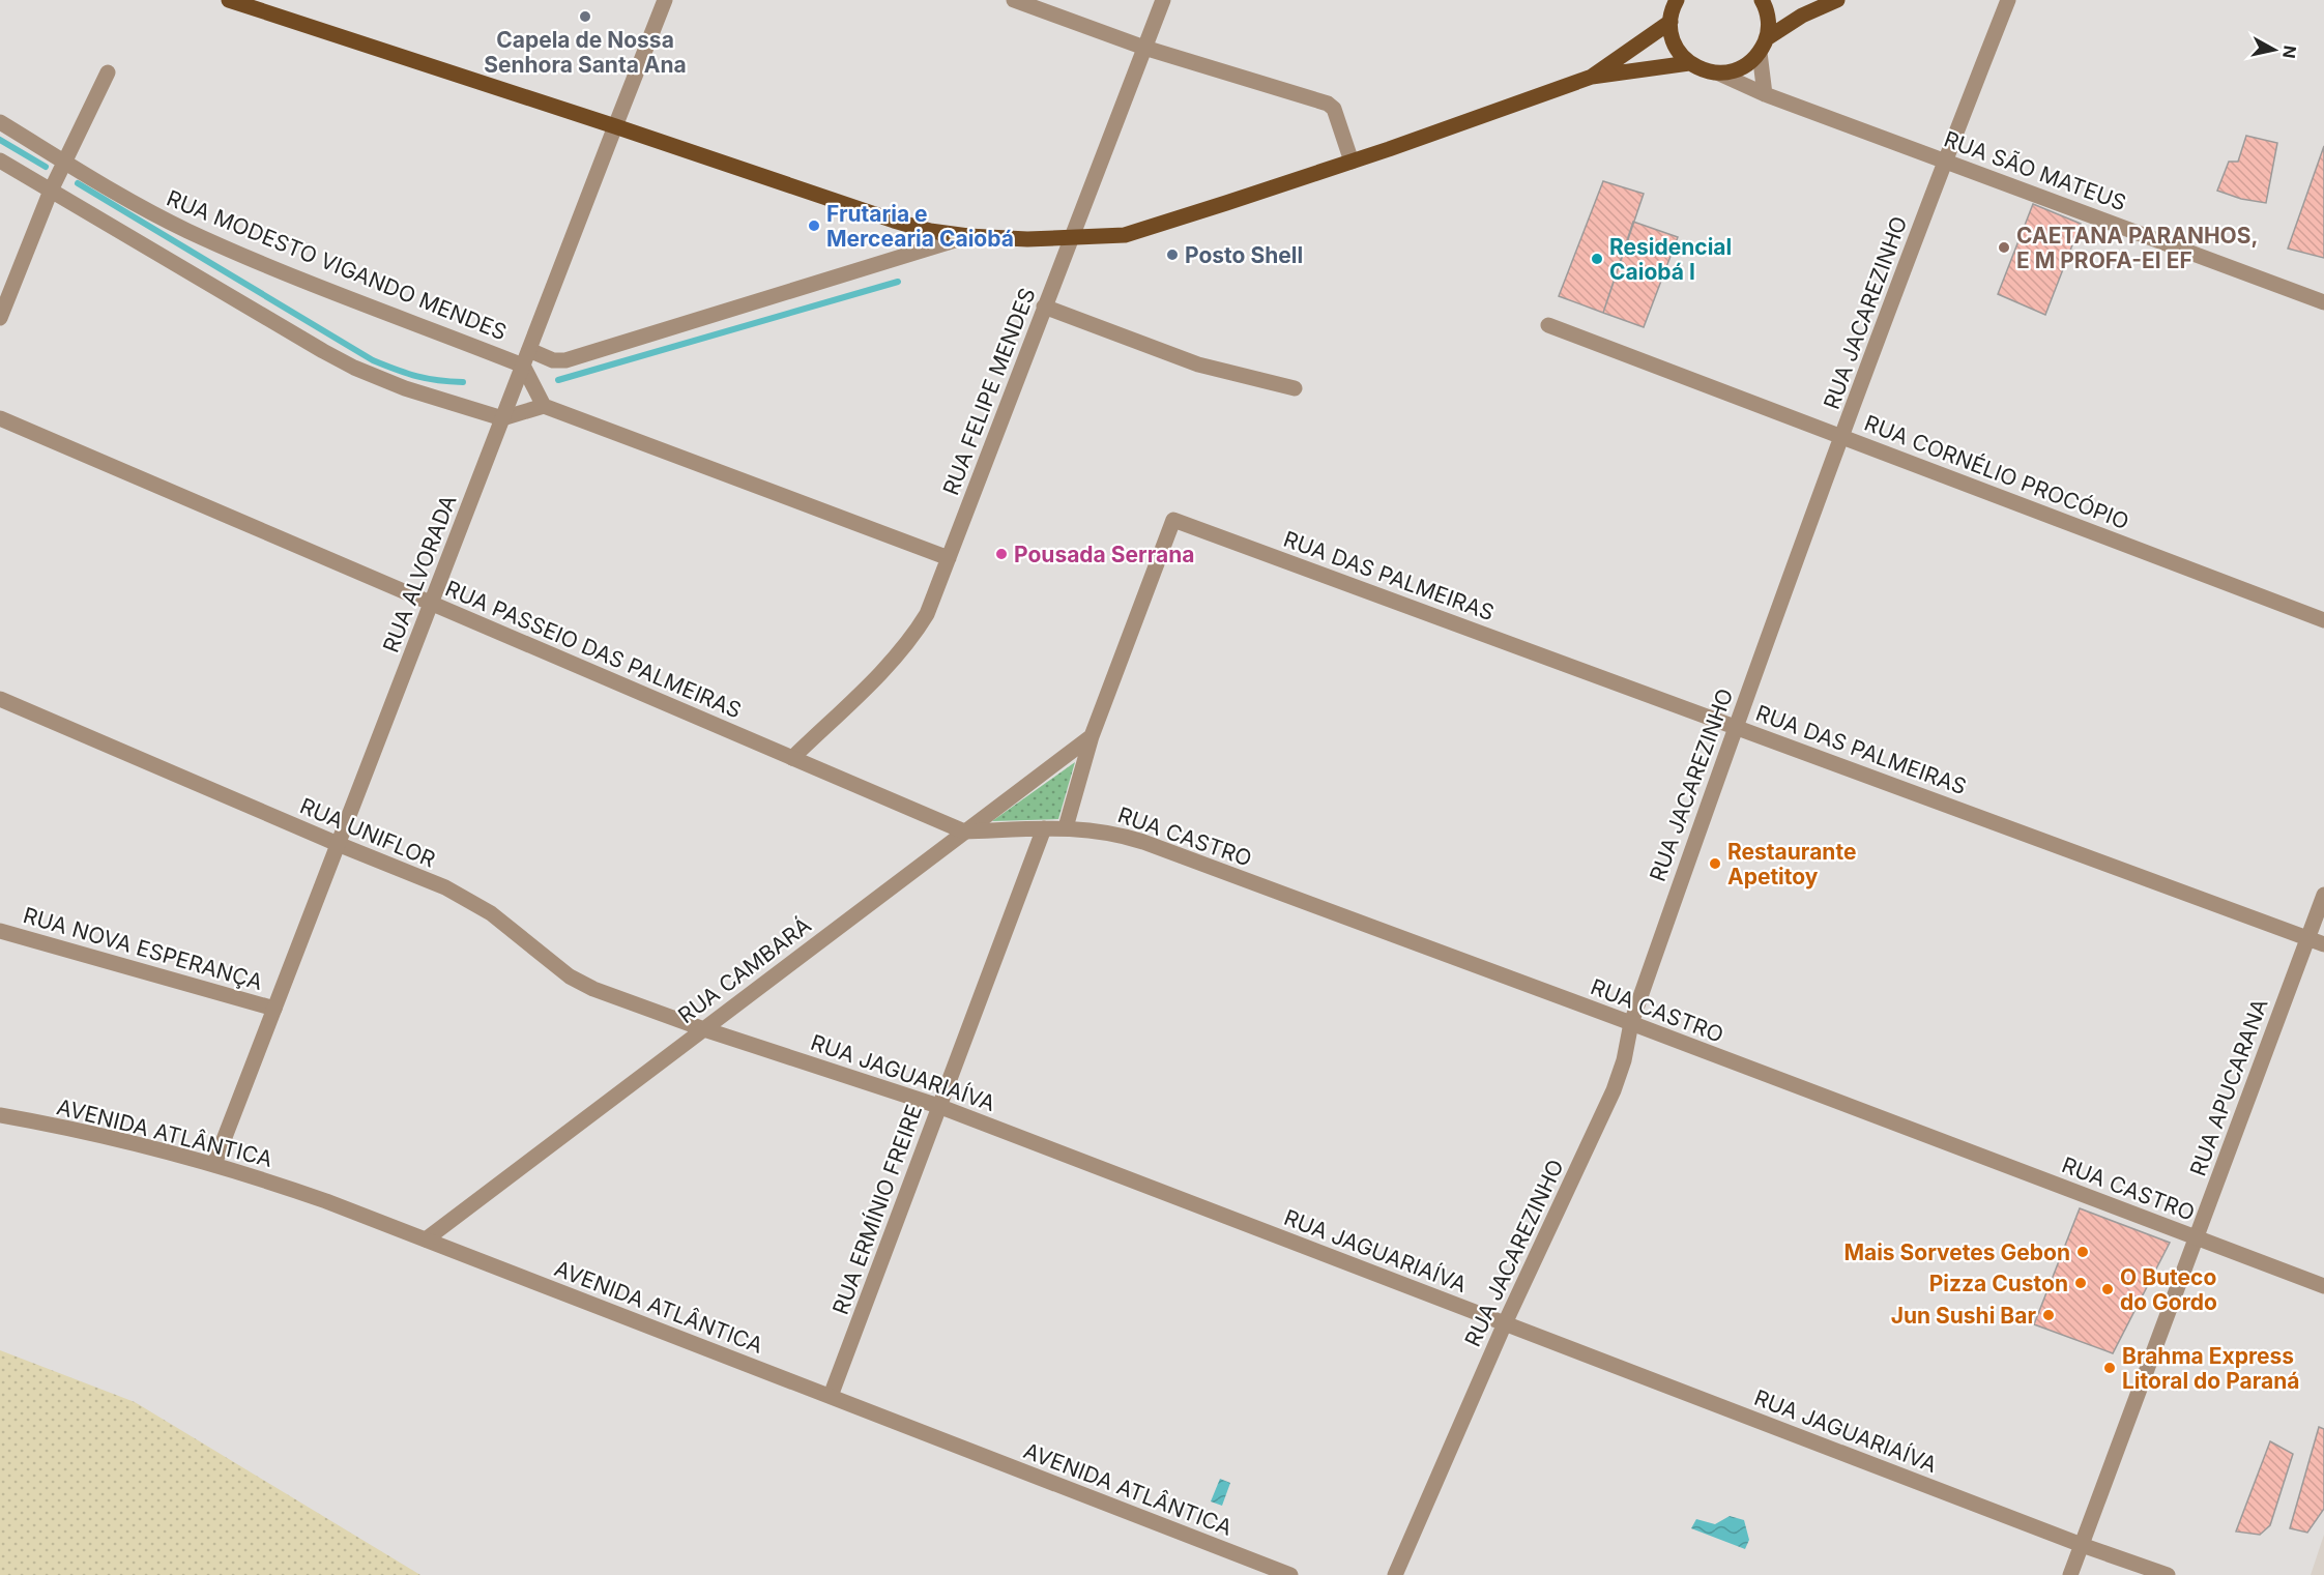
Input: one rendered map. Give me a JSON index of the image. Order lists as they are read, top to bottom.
{
  "streets": {
    "street": [
      "RUA SÃO MATEUS",
      "RUA MODESTO VIGANDO MENDES",
      "RUA JACAREZINHO",
      "RUA FELIPE MENDES",
      "RUA CORNÉLIO PROCÓPIO",
      "RUA ALVORADA",
      "RUA DAS PALMEIRAS",
      "RUA PASSEIO DAS PALMEIRAS",
      "RUA UNIFLOR",
      "RUA CASTRO",
      "RUA NOVA ESPERANÇA",
      "RUA CAMBARÁ",
      "RUA JAGUARIAÍVA",
      "RUA APUCARANA",
      "AVENIDA ATLÂNTICA",
      "RUA ERMÍNIO FREIRE"
    ]
  },
  "crossings": [
    ["RUA SÃO MATEUS", "RUA JACAREZINHO"],
    ["RUA MODESTO VIGANDO MENDES", "RUA ALVORADA"],
    ["RUA JACAREZINHO", "RUA CORNÉLIO PROCÓPIO"],
    ["RUA JACAREZINHO", "RUA DAS PALMEIRAS"],
    ["RUA JACAREZINHO", "RUA CASTRO"],
    ["RUA JACAREZINHO", "RUA JAGUARIAÍVA"],
    ["RUA FELIPE MENDES", "RUA PASSEIO DAS PALMEIRAS"],
    ["RUA ALVORADA", "RUA PASSEIO DAS PALMEIRAS"],
    ["RUA ALVORADA", "RUA UNIFLOR"],
    ["RUA ALVORADA", "RUA NOVA ESPERANÇA"],
    ["RUA ALVORADA", "AVENIDA ATLÂNTICA"],
    ["RUA DAS PALMEIRAS", "RUA CAMBARÁ"],
    ["RUA DAS PALMEIRAS", "RUA APUCARANA"],
    ["RUA PASSEIO DAS PALMEIRAS", "RUA CASTRO"],
    ["RUA PASSEIO DAS PALMEIRAS", "RUA CAMBARÁ"],
    ["RUA UNIFLOR", "RUA CAMBARÁ"],
    ["RUA UNIFLOR", "RUA JAGUARIAÍVA"],
    ["RUA CASTRO", "RUA CAMBARÁ"],
    ["RUA CASTRO", "RUA APUCARANA"],
    ["RUA CASTRO", "RUA ERMÍNIO FREIRE"],
    ["RUA CAMBARÁ", "RUA JAGUARIAÍVA"],
    ["RUA CAMBARÁ", "AVENIDA ATLÂNTICA"],
    ["RUA JAGUARIAÍVA", "RUA APUCARANA"],
    ["RUA JAGUARIAÍVA", "RUA ERMÍNIO FREIRE"],
    ["AVENIDA ATLÂNTICA", "RUA ERMÍNIO FREIRE"]
  ],
  "places": [
    "Capela de Nossa Senhora Santa Ana",
    "Frutaria e Mercearia Caiobá",
    "CAETANA PARANHOS, E M PROFA-EI EF",
    "Posto Shell",
    "Residencial Caiobá I",
    "Pousada Serrana",
    "Restaurante Apetitoy",
    "Mais Sorvetes Gebon",
    "Pizza Custon",
    "O Buteco do Gordo",
    "Jun Sushi Bar",
    "Brahma Express Litoral do Paraná"
  ],
  "north": "right"
}
